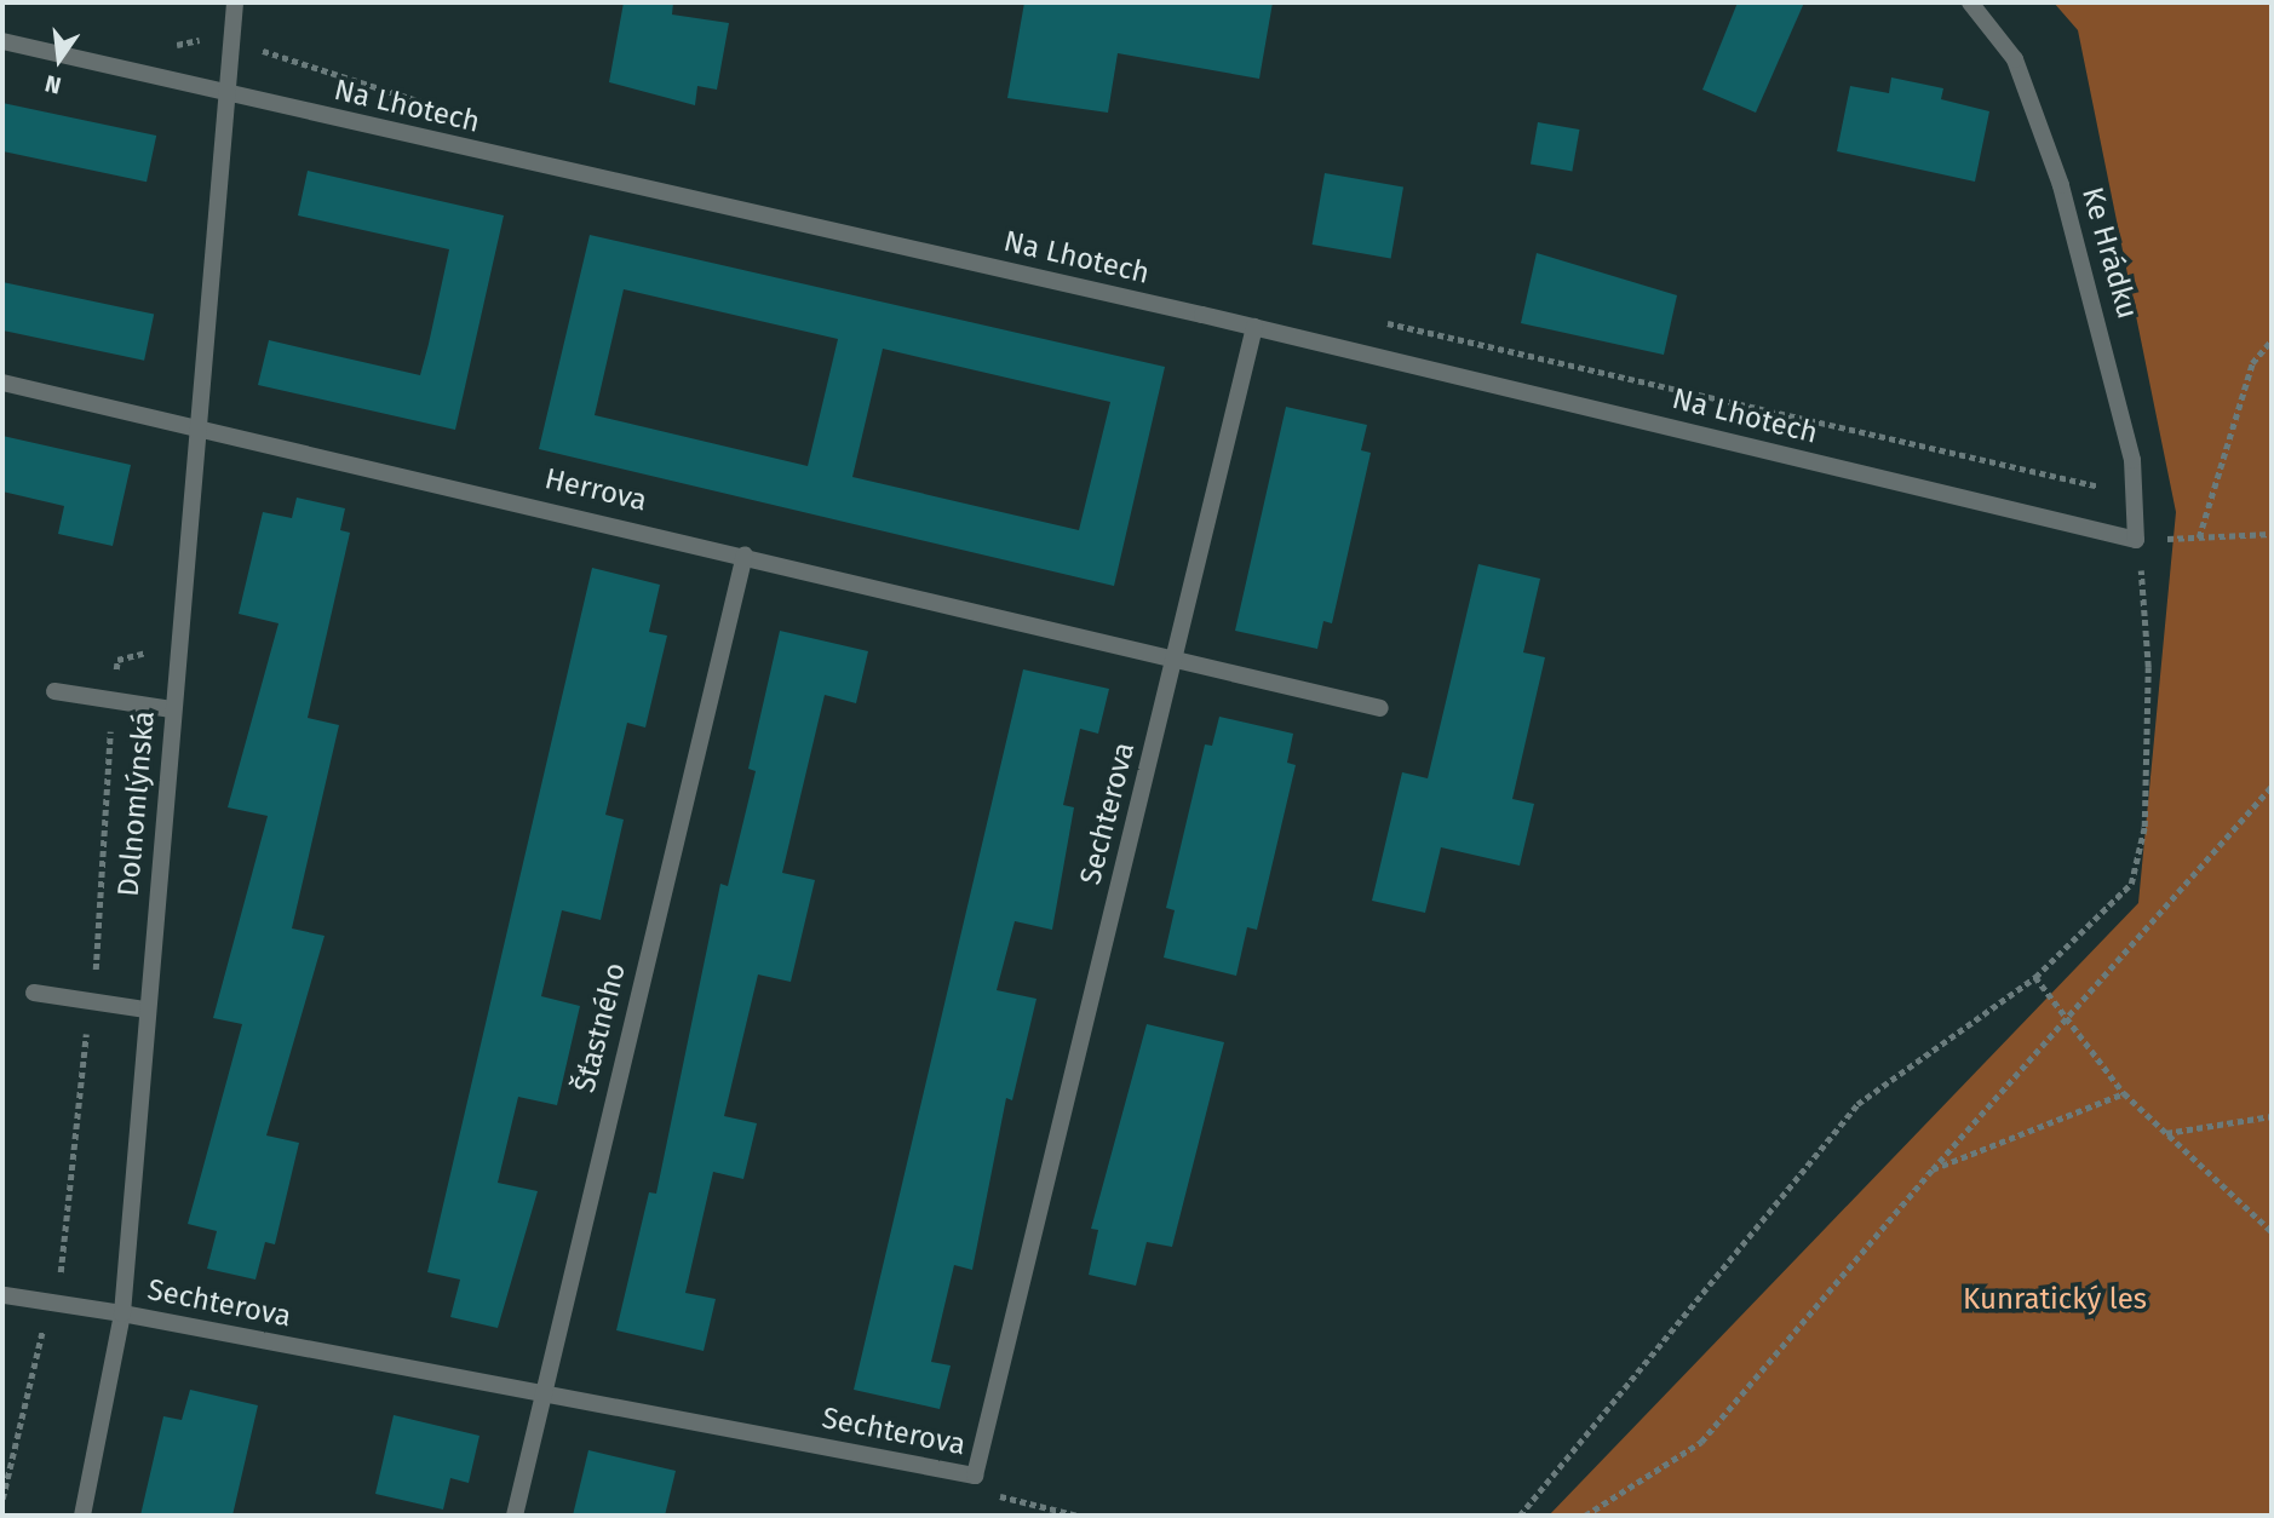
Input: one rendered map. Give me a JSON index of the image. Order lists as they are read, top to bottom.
{
  "streets": {
    "street": [
      "Na Lhotech",
      "Ke Hrádku",
      "Herrova",
      "Dolnomlýnská",
      "Sechterova",
      "Šťastného"
    ]
  },
  "crossings": [
    ["Na Lhotech", "Ke Hrádku"],
    ["Na Lhotech", "Dolnomlýnská"],
    ["Na Lhotech", "Sechterova"],
    ["Herrova", "Dolnomlýnská"],
    ["Herrova", "Sechterova"],
    ["Herrova", "Šťastného"],
    ["Dolnomlýnská", "Sechterova"],
    ["Sechterova", "Šťastného"]
  ],
  "parks": ["Kunratický les"],
  "north": "bottom"
}
